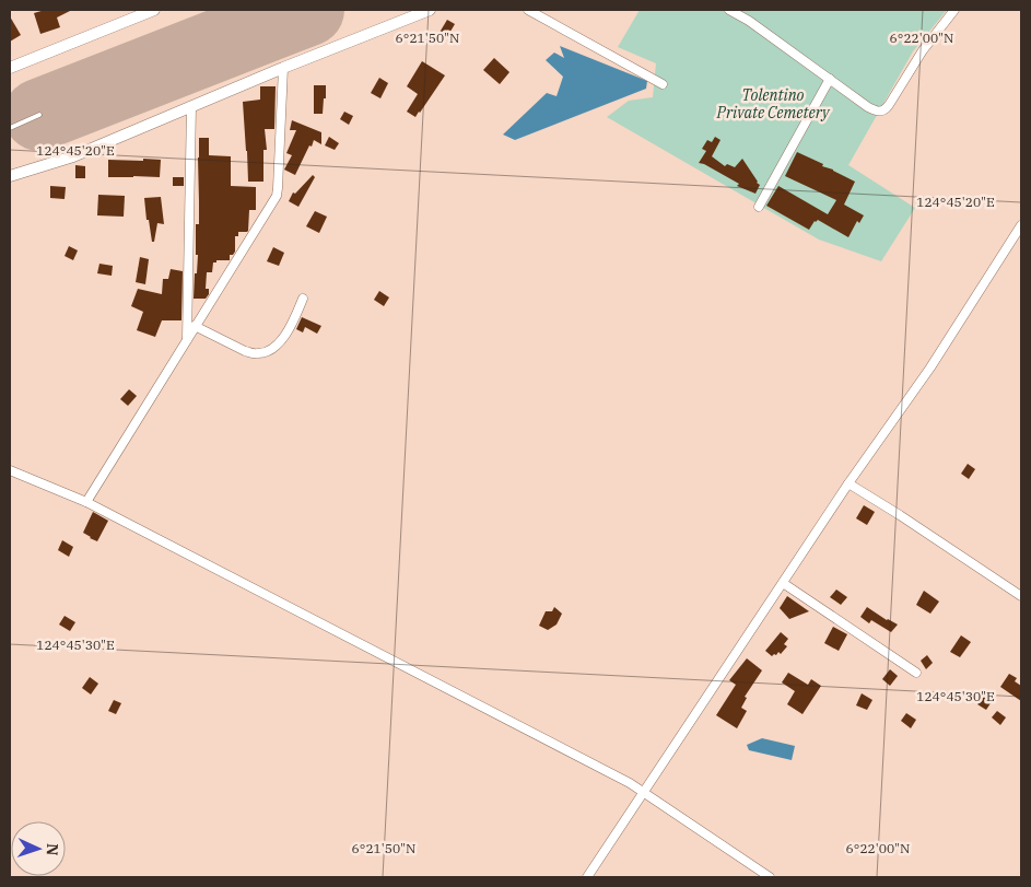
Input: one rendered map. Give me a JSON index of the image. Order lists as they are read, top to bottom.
{
  "parks": ["Tolentino Private Cemetery"],
  "north": "right",
  "coordinates": [
    "6°21'50\"N",
    "6°22'00\"N",
    "124°45'20\"E",
    "124°45'30\"E"
  ]
}
